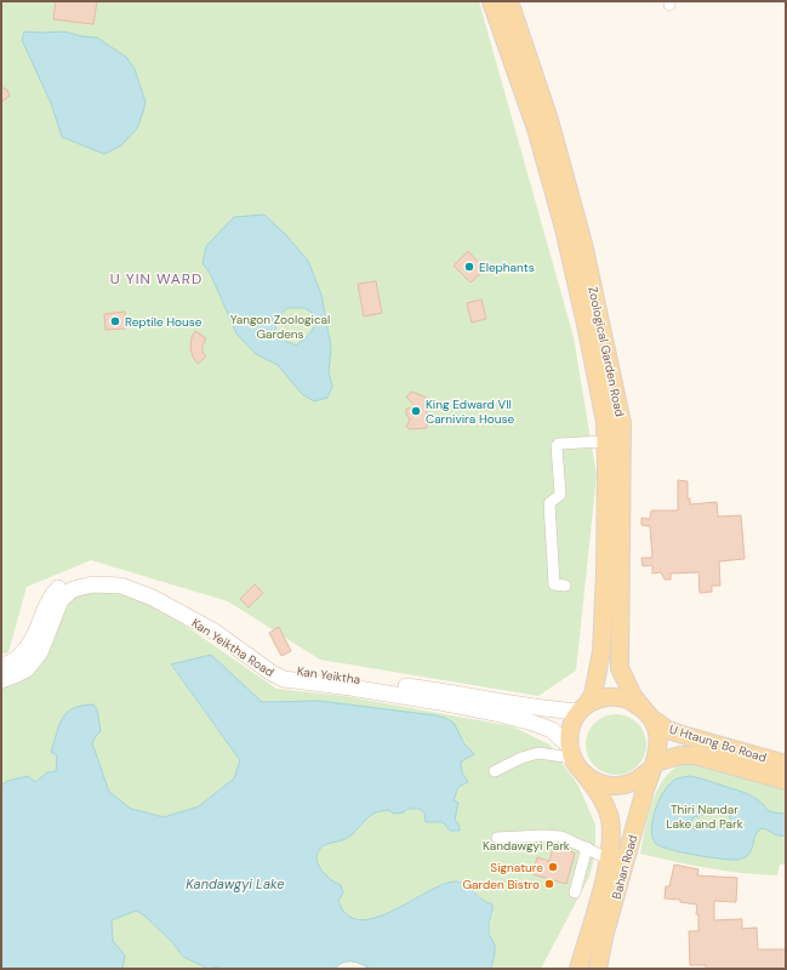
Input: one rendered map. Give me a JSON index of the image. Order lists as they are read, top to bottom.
{
  "streets": {
    "main road": [
      "Zoological Garden Road",
      "Kan Yeiktha Road",
      "Kan Yeiktha",
      "U Htaung Bo Road",
      "Bahan Road"
    ]
  },
  "crossings": [
    ["Zoological Garden Road", "Kan Yeiktha Road"],
    ["Zoological Garden Road", "Kan Yeiktha"],
    ["Zoological Garden Road", "U Htaung Bo Road"],
    ["Zoological Garden Road", "Bahan Road"],
    ["Kan Yeiktha Road", "Kan Yeiktha"],
    ["Kan Yeiktha Road", "U Htaung Bo Road"],
    ["Kan Yeiktha Road", "Bahan Road"],
    ["Kan Yeiktha", "U Htaung Bo Road"],
    ["Kan Yeiktha", "Bahan Road"],
    ["U Htaung Bo Road", "Bahan Road"]
  ],
  "districts": ["U YIN WARD"],
  "water": ["Kandawgyi Lake"],
  "parks": ["Yangon Zoological Gardens", "Thiri Nandar Lake and Park", "Kandawgyi Park"],
  "places": [
    "Elephants",
    "Reptile House",
    "King Edward VII Carnivira House",
    "Signature",
    "Garden Bistro"
  ]
}
